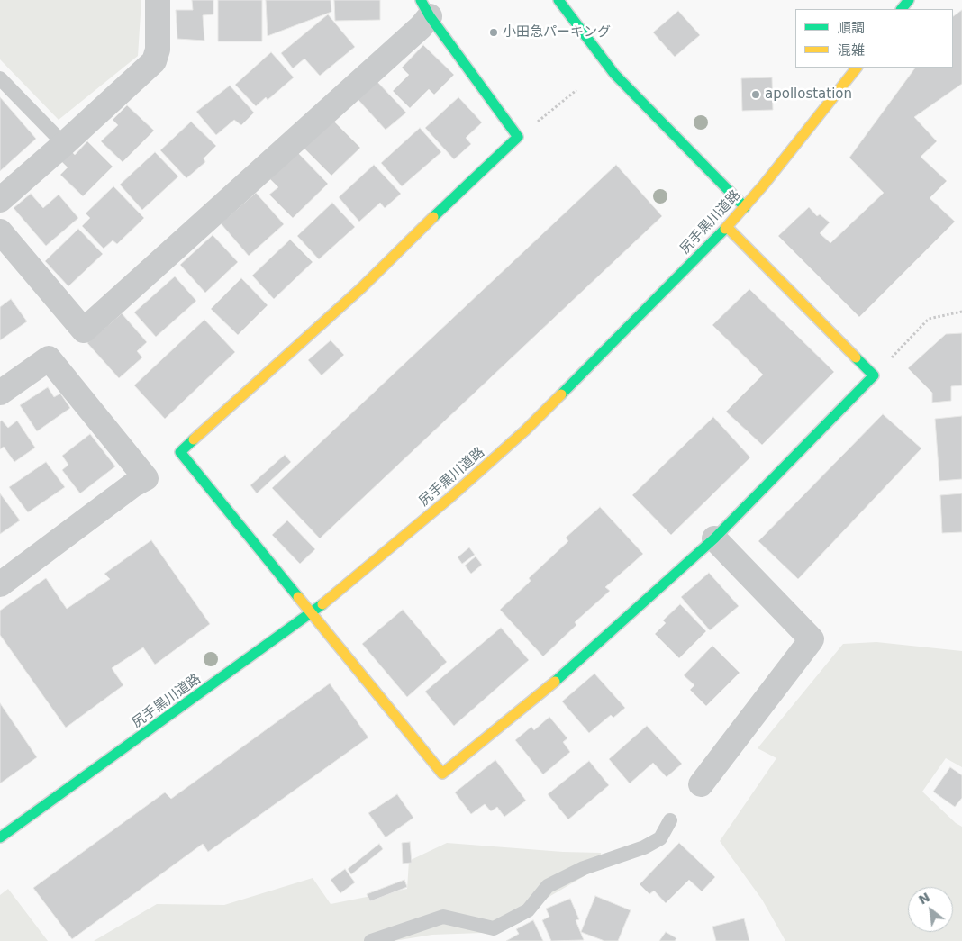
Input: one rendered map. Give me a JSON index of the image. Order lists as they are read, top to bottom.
{
  "streets": {
    "street": ["尻手黒川道路"]
  },
  "places": ["小田急パーキング", "apollostation"],
  "legend": ["順調", "混雑"],
  "north": "top left"
}
